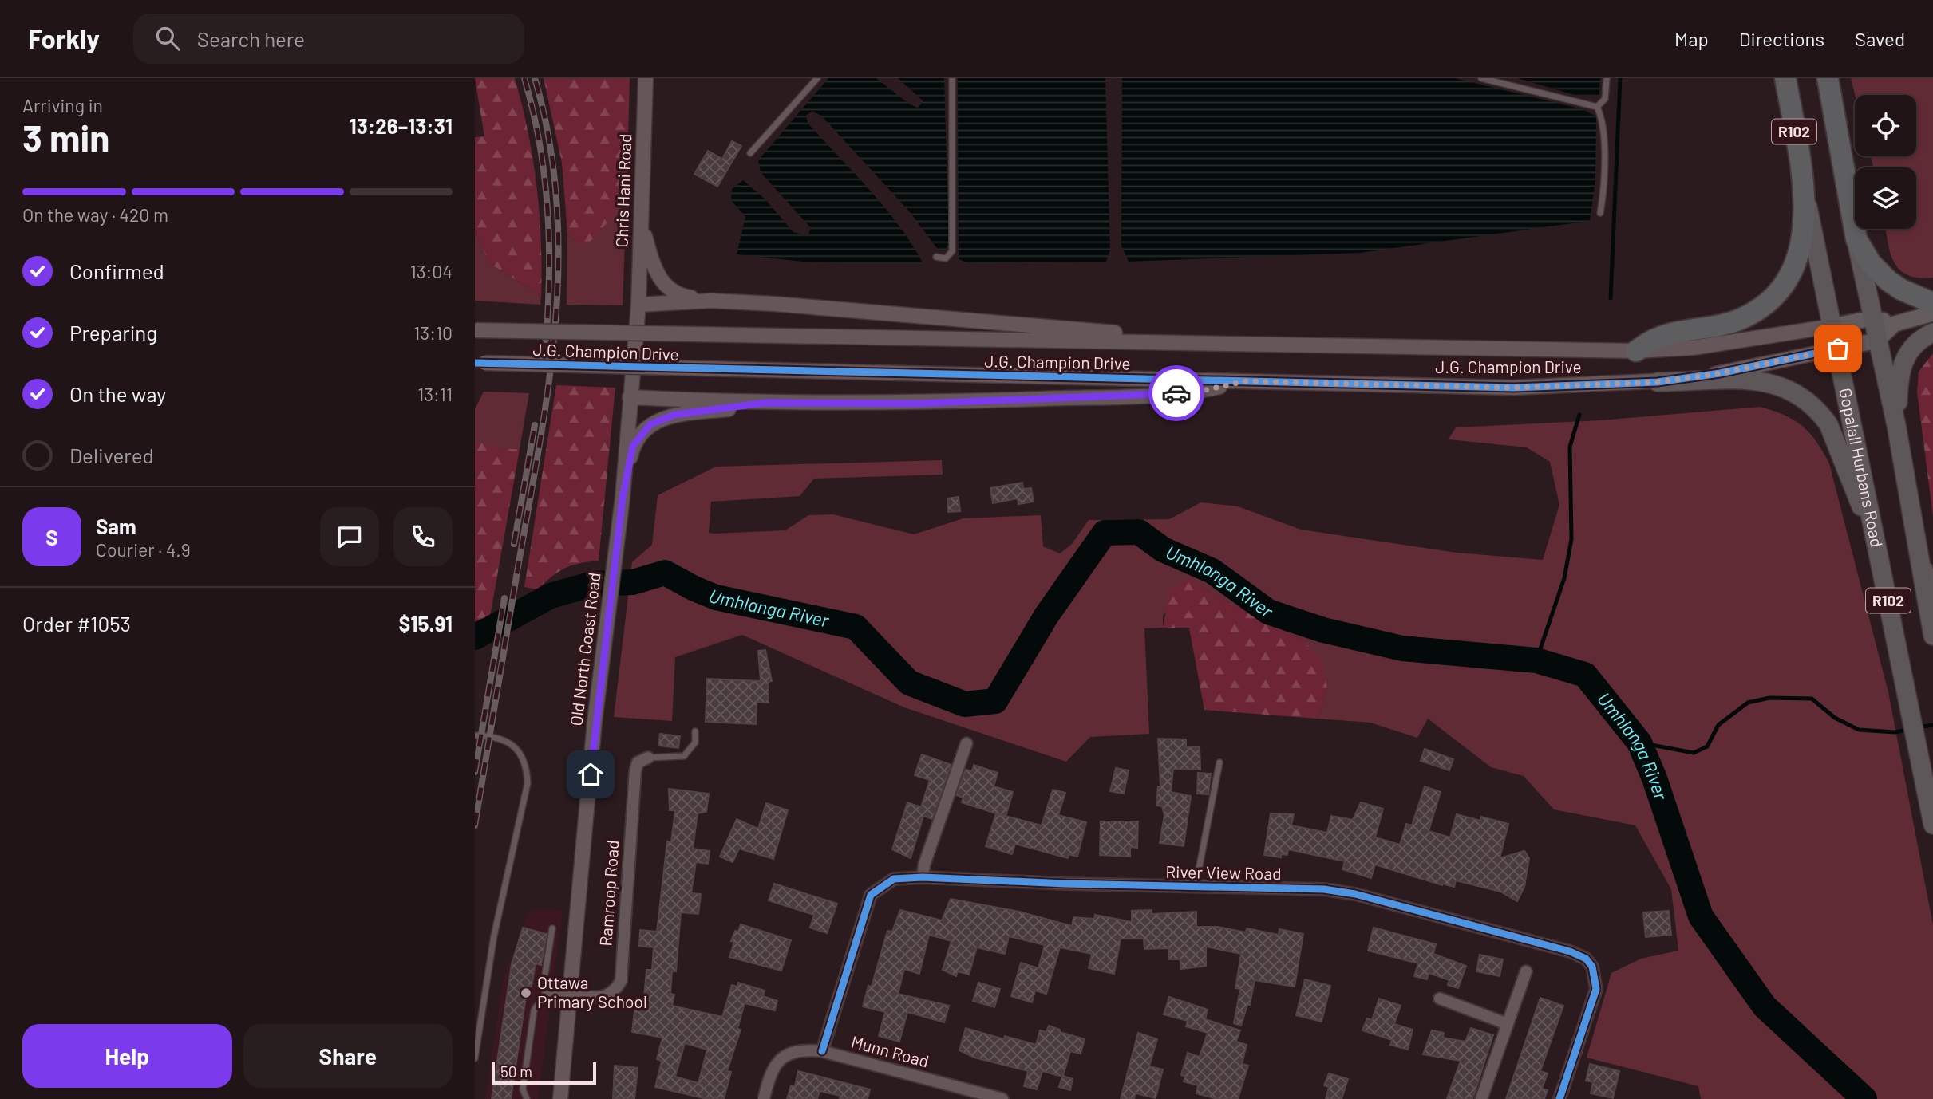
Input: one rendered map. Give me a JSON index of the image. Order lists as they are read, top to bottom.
{
  "streets": {
    "highway": ["R102", "Gopalall Hurbans Road"],
    "main road": ["J.G. Champion Drive"],
    "street": [
      "Chris Hani Road",
      "Old North Coast Road",
      "River View Road",
      "Ramroop Road",
      "Munn Road"
    ]
  },
  "crossings": [
    ["R102", "J.G. Champion Drive"],
    ["Chris Hani Road", "Old North Coast Road"],
    ["J.G. Champion Drive", "Gopalall Hurbans Road"],
    ["Old North Coast Road", "Ramroop Road"],
    ["River View Road", "Munn Road"]
  ],
  "water": ["Umhlanga River"],
  "places": ["Ottawa Primary School"],
  "scale_bar": "50 m",
  "page": {
    "header": "Forkly",
    "search": "Search here",
    "nav": ["Map", "Directions", "Saved"],
    "heading": ["3 min", "Arriving in", "13:26–13:31"],
    "panel": [
      "Sam",
      "Courier · 4.9",
      "Order #1053",
      "$15.91"
    ],
    "bar": "On the way · 420 m",
    "list": [
      ["Confirmed", "13:04"],
      ["Preparing", "13:10"],
      ["On the way", "13:11"],
      "Delivered"
    ],
    "round": "S",
    "buttons": ["Help", "Share"],
    "scale": "50 m"
  }
}
